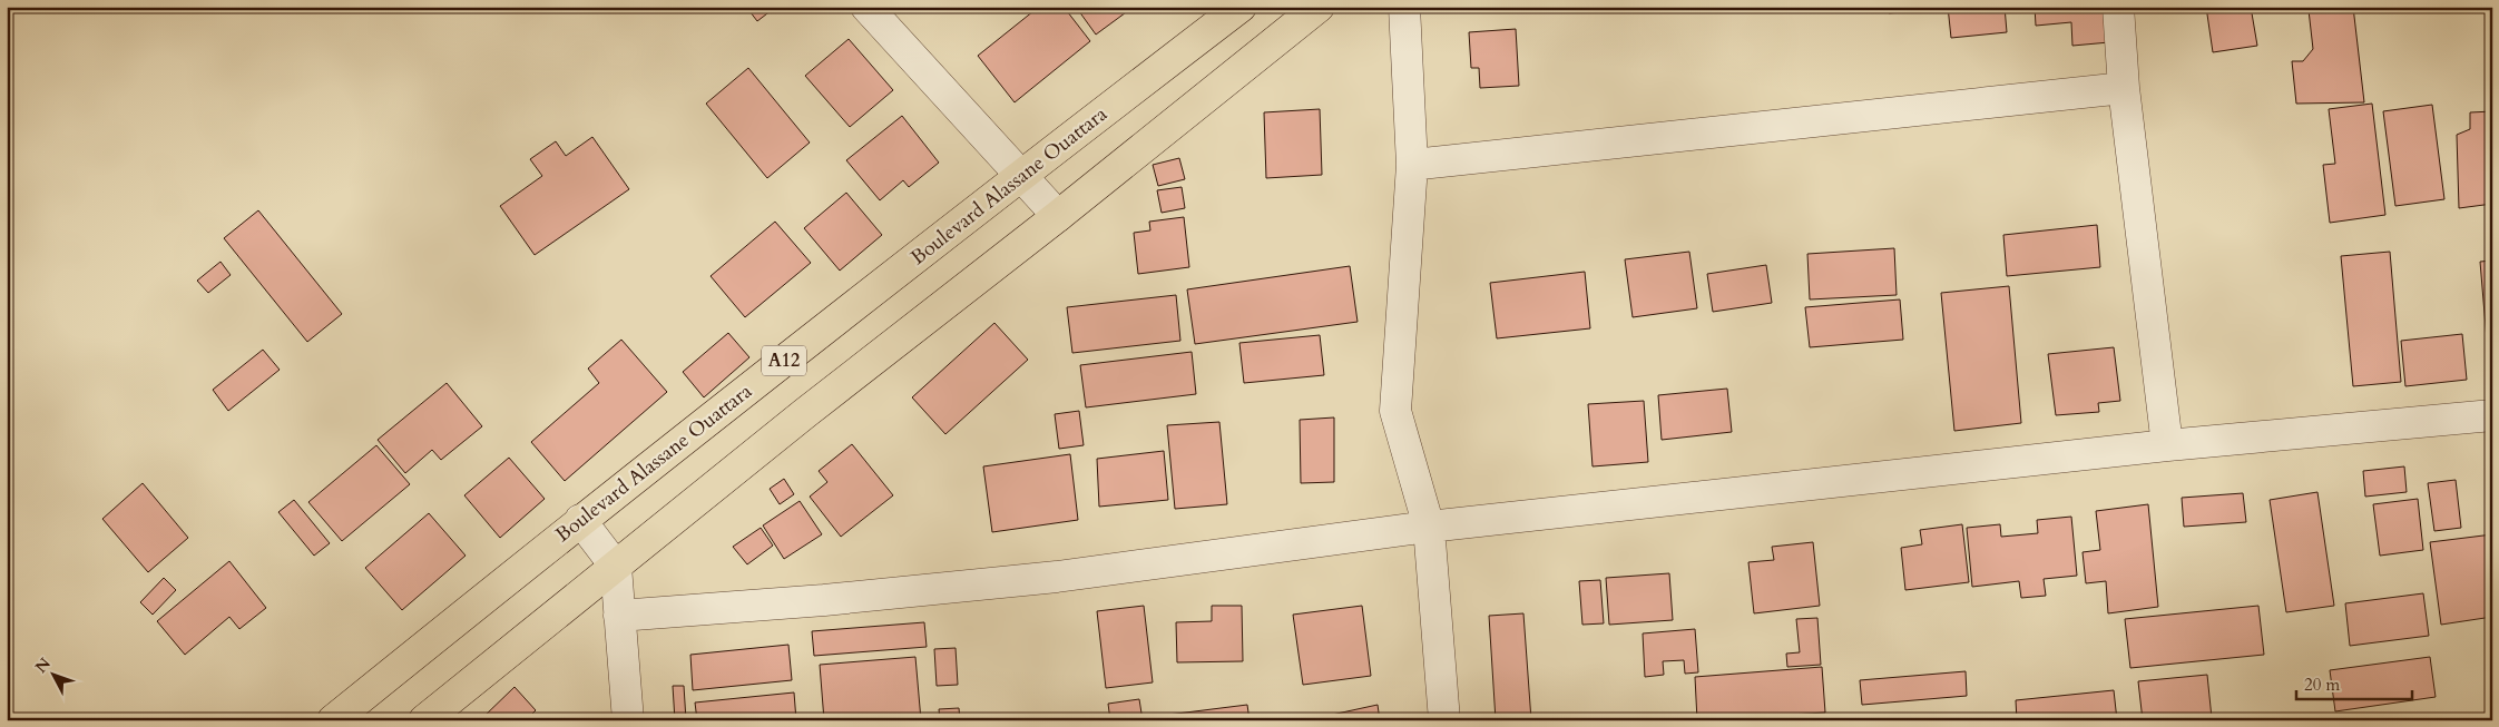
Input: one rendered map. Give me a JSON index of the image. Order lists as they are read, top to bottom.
{
  "streets": {
    "main road": ["Boulevard Alassane Ouattara", "A12"]
  },
  "scale_bar": "20 m",
  "north": "top left"
}
